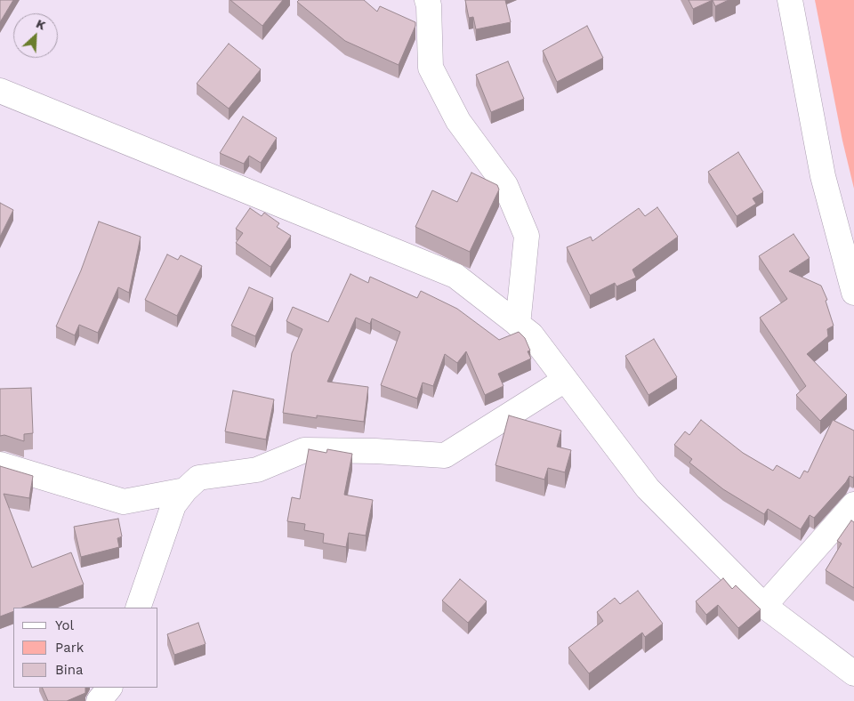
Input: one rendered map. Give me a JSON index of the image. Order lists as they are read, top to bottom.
{
  "legend": ["Yol", "Park", "Bina"],
  "north": "top right"
}
